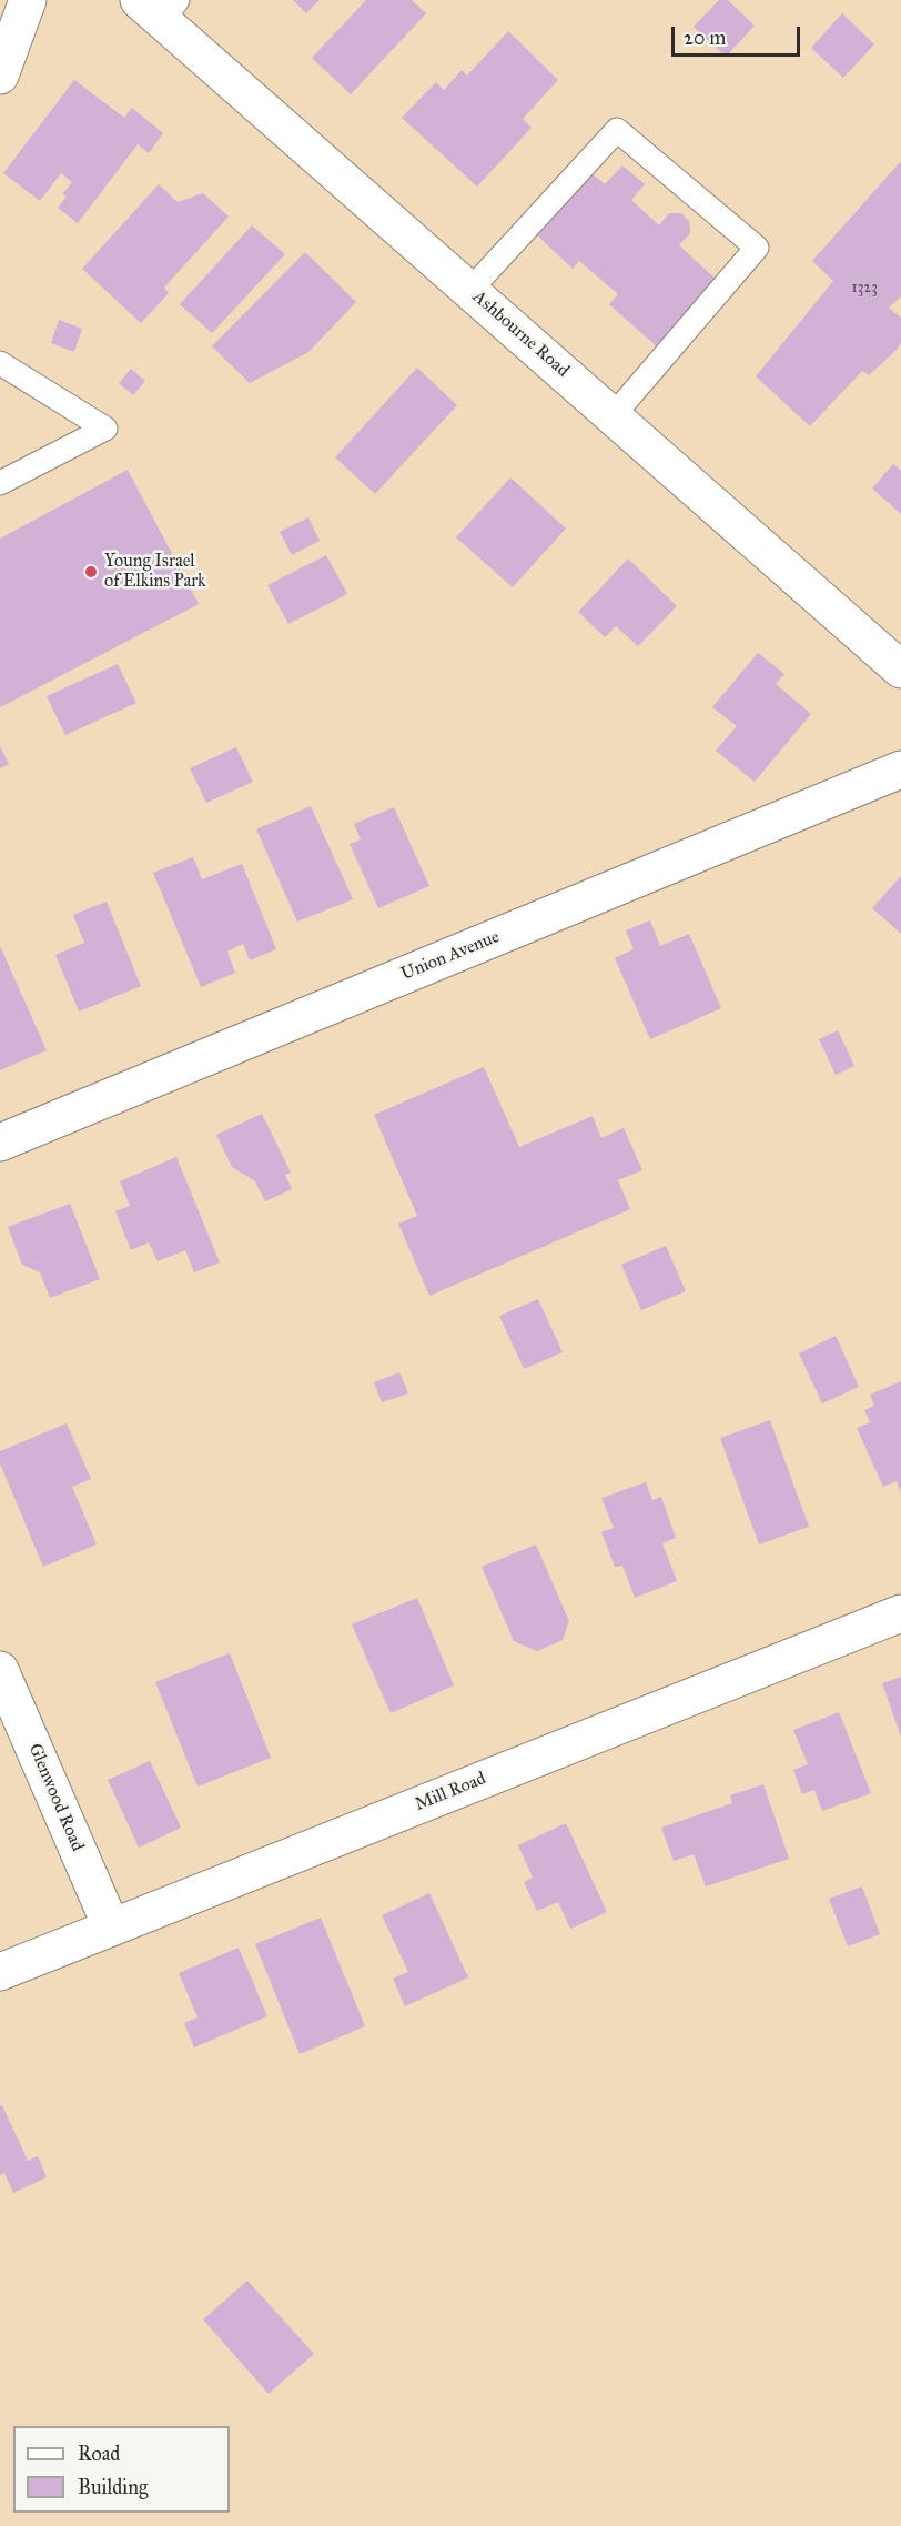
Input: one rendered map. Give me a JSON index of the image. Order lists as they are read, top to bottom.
{
  "streets": {
    "street": [
      "Ashbourne Road",
      "Union Avenue",
      "Mill Road",
      "Glenwood Road"
    ]
  },
  "crossings": [
    ["Mill Road", "Glenwood Road"]
  ],
  "places": ["Young Israel of Elkins Park"],
  "house_numbers": ["1323"],
  "legend": ["Road", "Building"],
  "scale_bar": "20 m"
}
